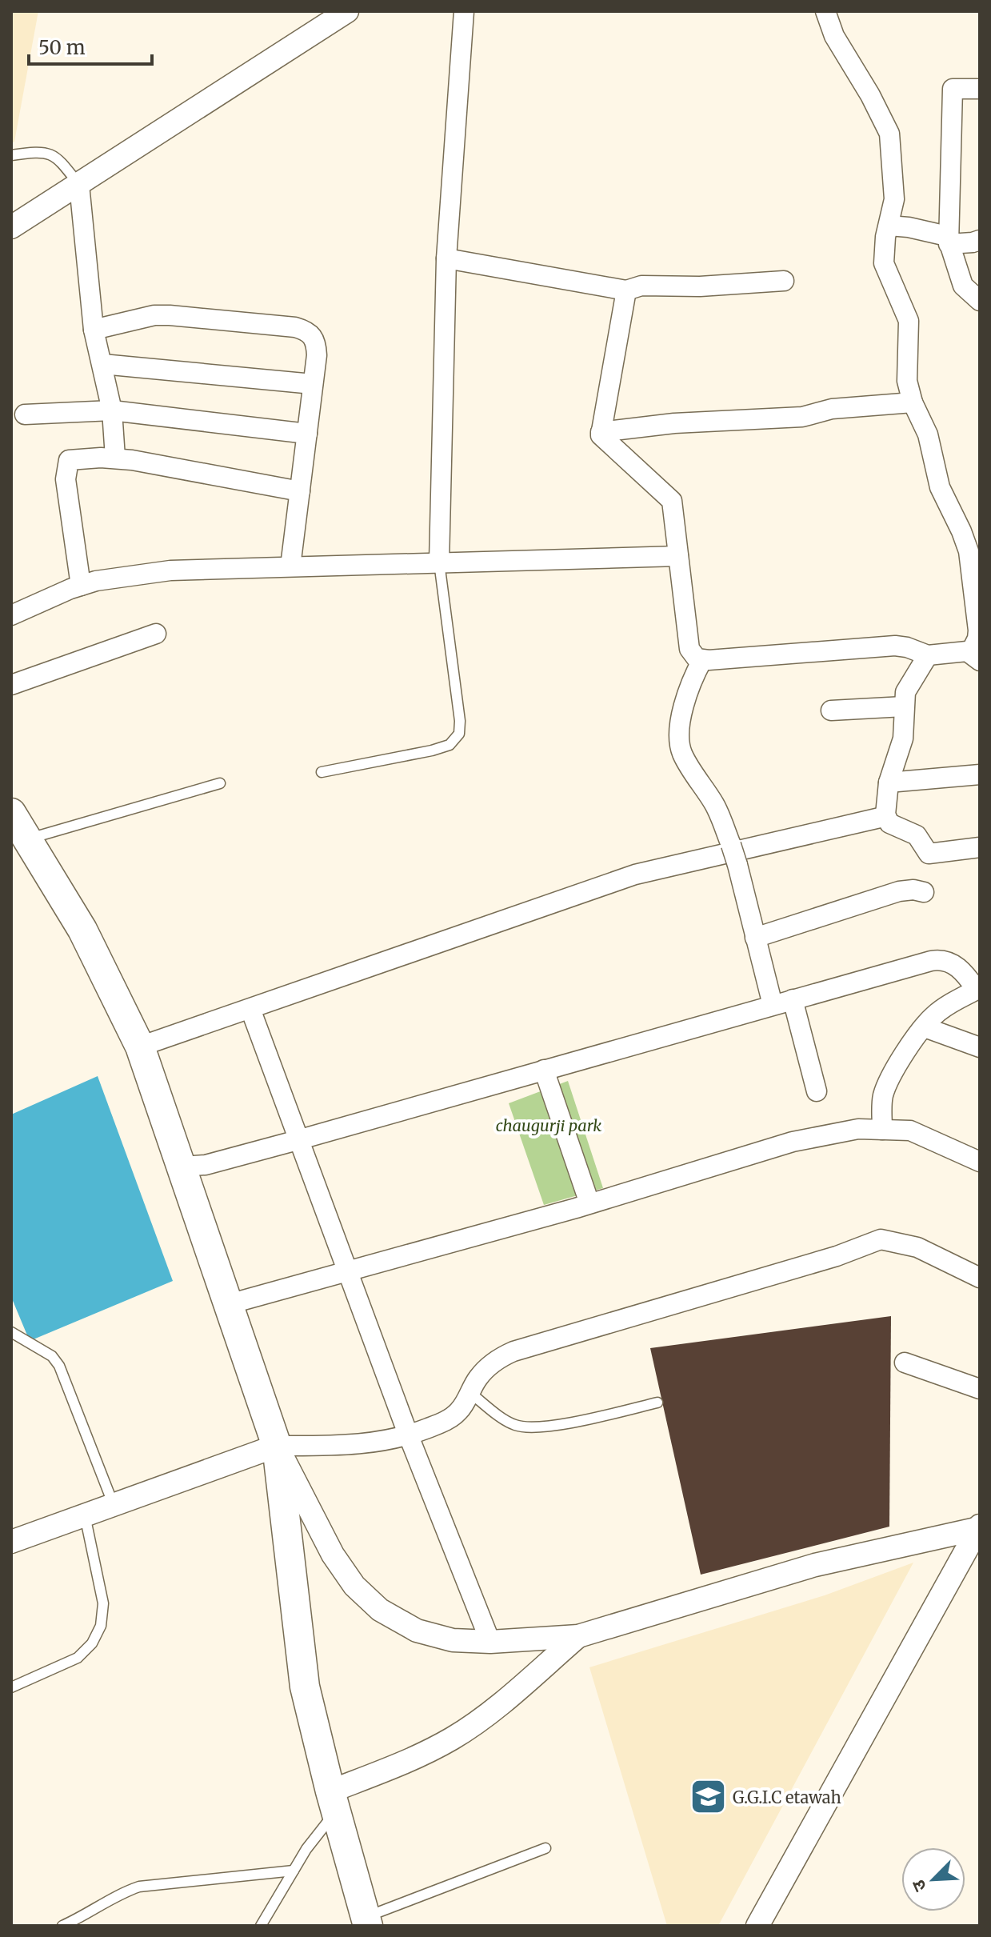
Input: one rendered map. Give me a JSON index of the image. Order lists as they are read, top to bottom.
{
  "parks": ["chaugurji park"],
  "places": {
    "school or university": ["G.G.I.C etawah"]
  },
  "scale_bar": "50 m",
  "north": "bottom left"
}
